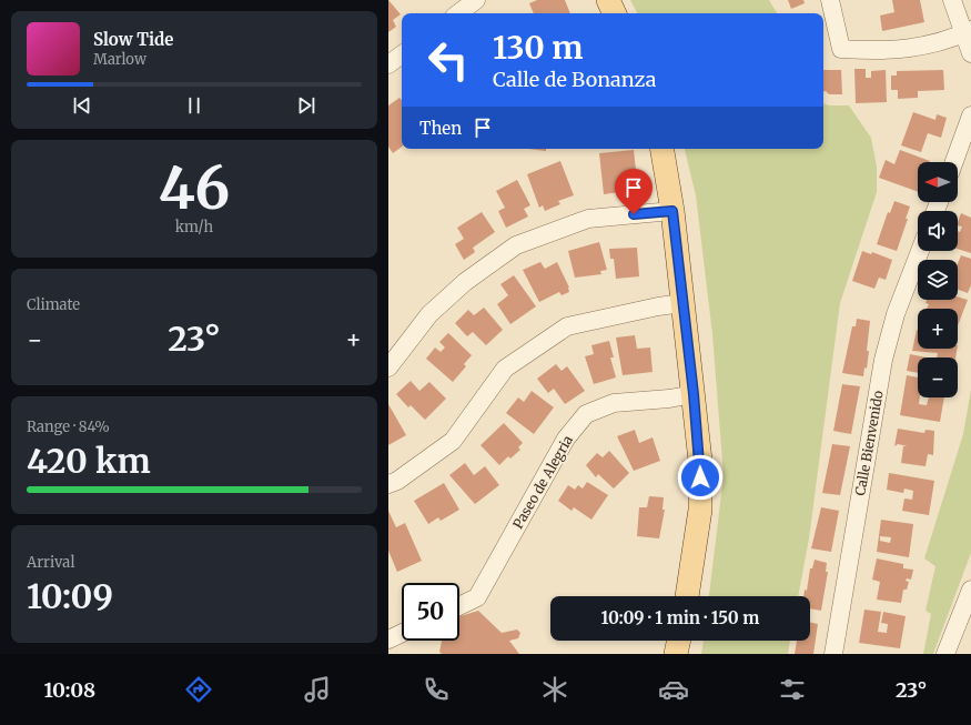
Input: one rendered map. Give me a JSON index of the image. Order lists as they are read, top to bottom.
{
  "streets": {
    "street": ["Calle Bienvenido", "Paseo de Alegria"]
  },
  "north": "left",
  "page": {
    "turn": ["130 m", "Calle de Bonanza"],
    "song": ["Slow Tide", "Marlow"],
    "then": "Then",
    "tile": [
      ["46", "km/h"],
      "Climate",
      ["Range · 84%", "420 km"],
      ["Arrival", "10:09"]
    ],
    "map_buttons": ["+", "−"],
    "heat": ["−", "23°", "+"],
    "limit": "50",
    "trip": "10:09 · 1 min · 150 m",
    "tabs": ["10:08", "23°"]
  }
}
